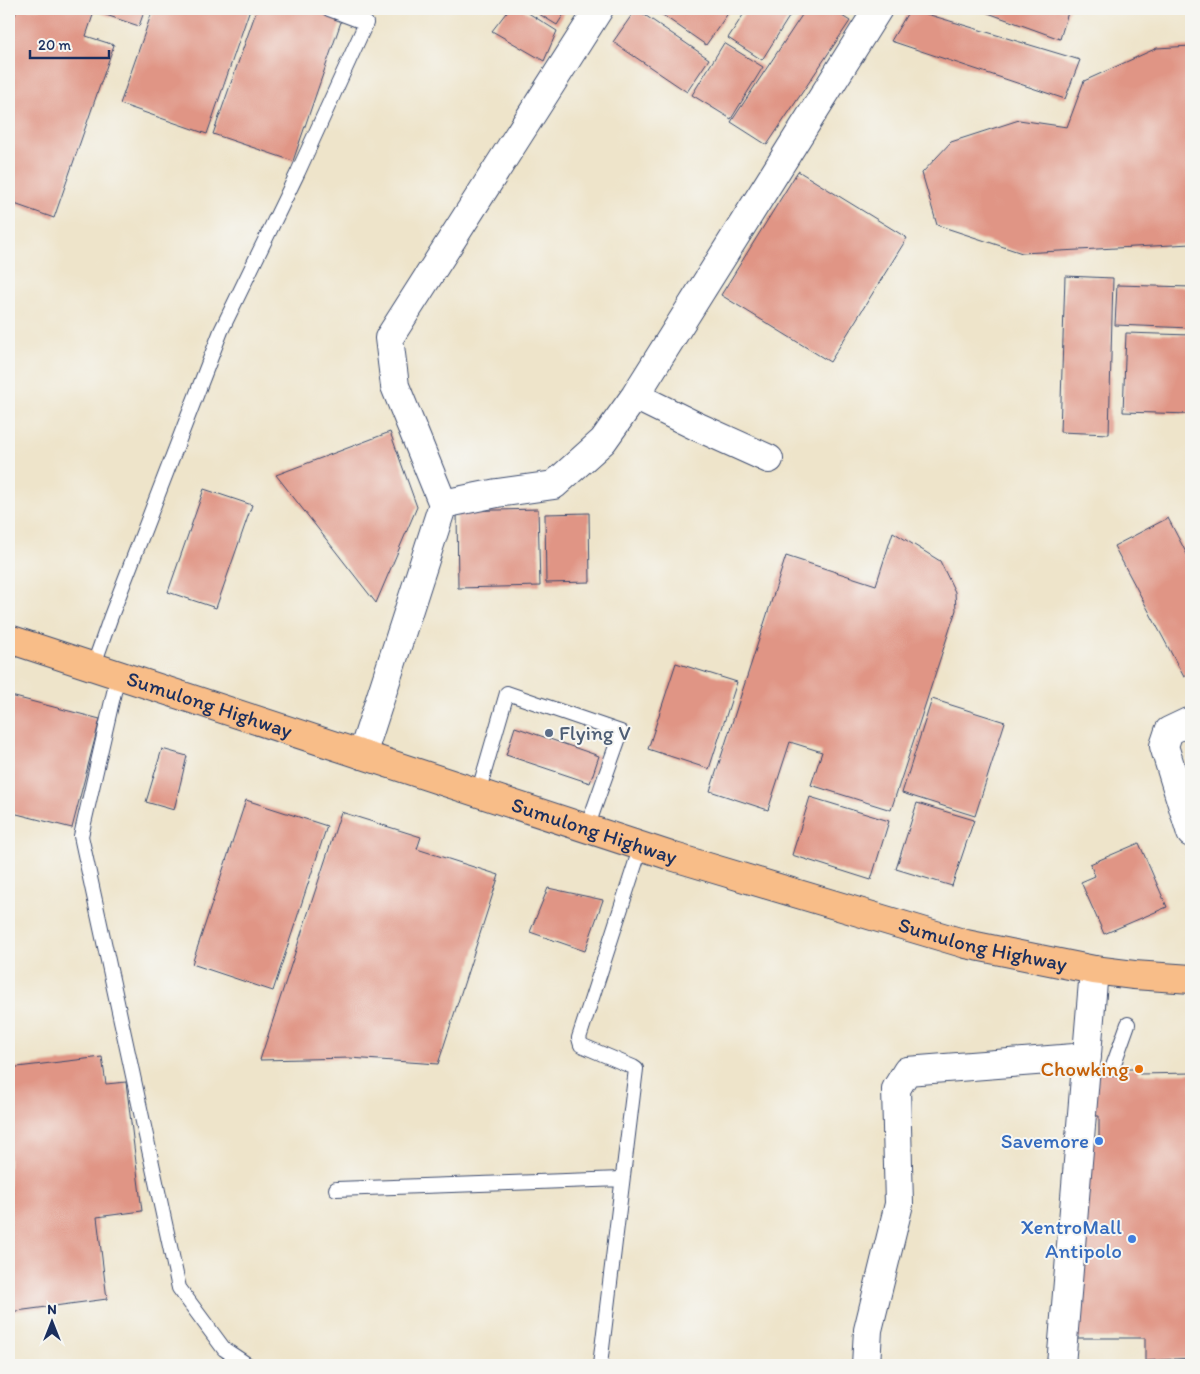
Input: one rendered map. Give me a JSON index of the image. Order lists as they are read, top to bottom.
{
  "streets": {
    "main road": ["Sumulong Highway"]
  },
  "places": [
    "Flying V",
    "Chowking",
    "Savemore",
    "XentroMall Antipolo"
  ],
  "scale_bar": "20 m",
  "north": "top"
}
